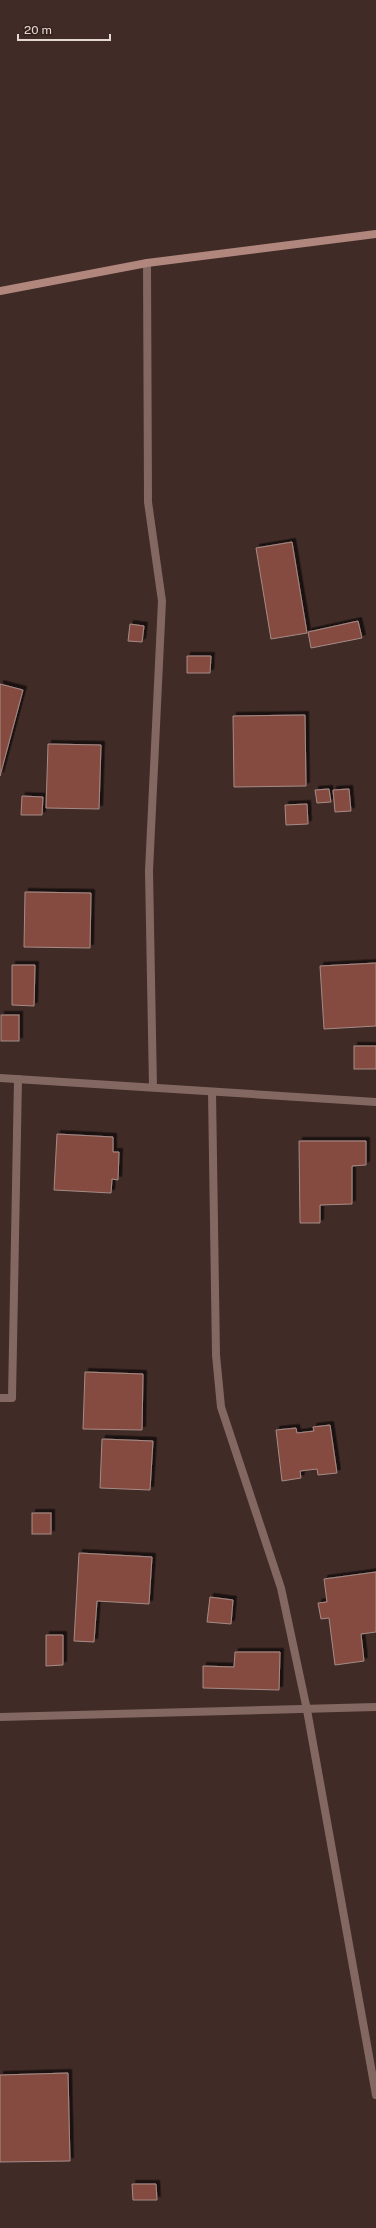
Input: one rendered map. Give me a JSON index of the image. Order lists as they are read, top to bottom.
{
  "scale_bar": "20 m"
}
